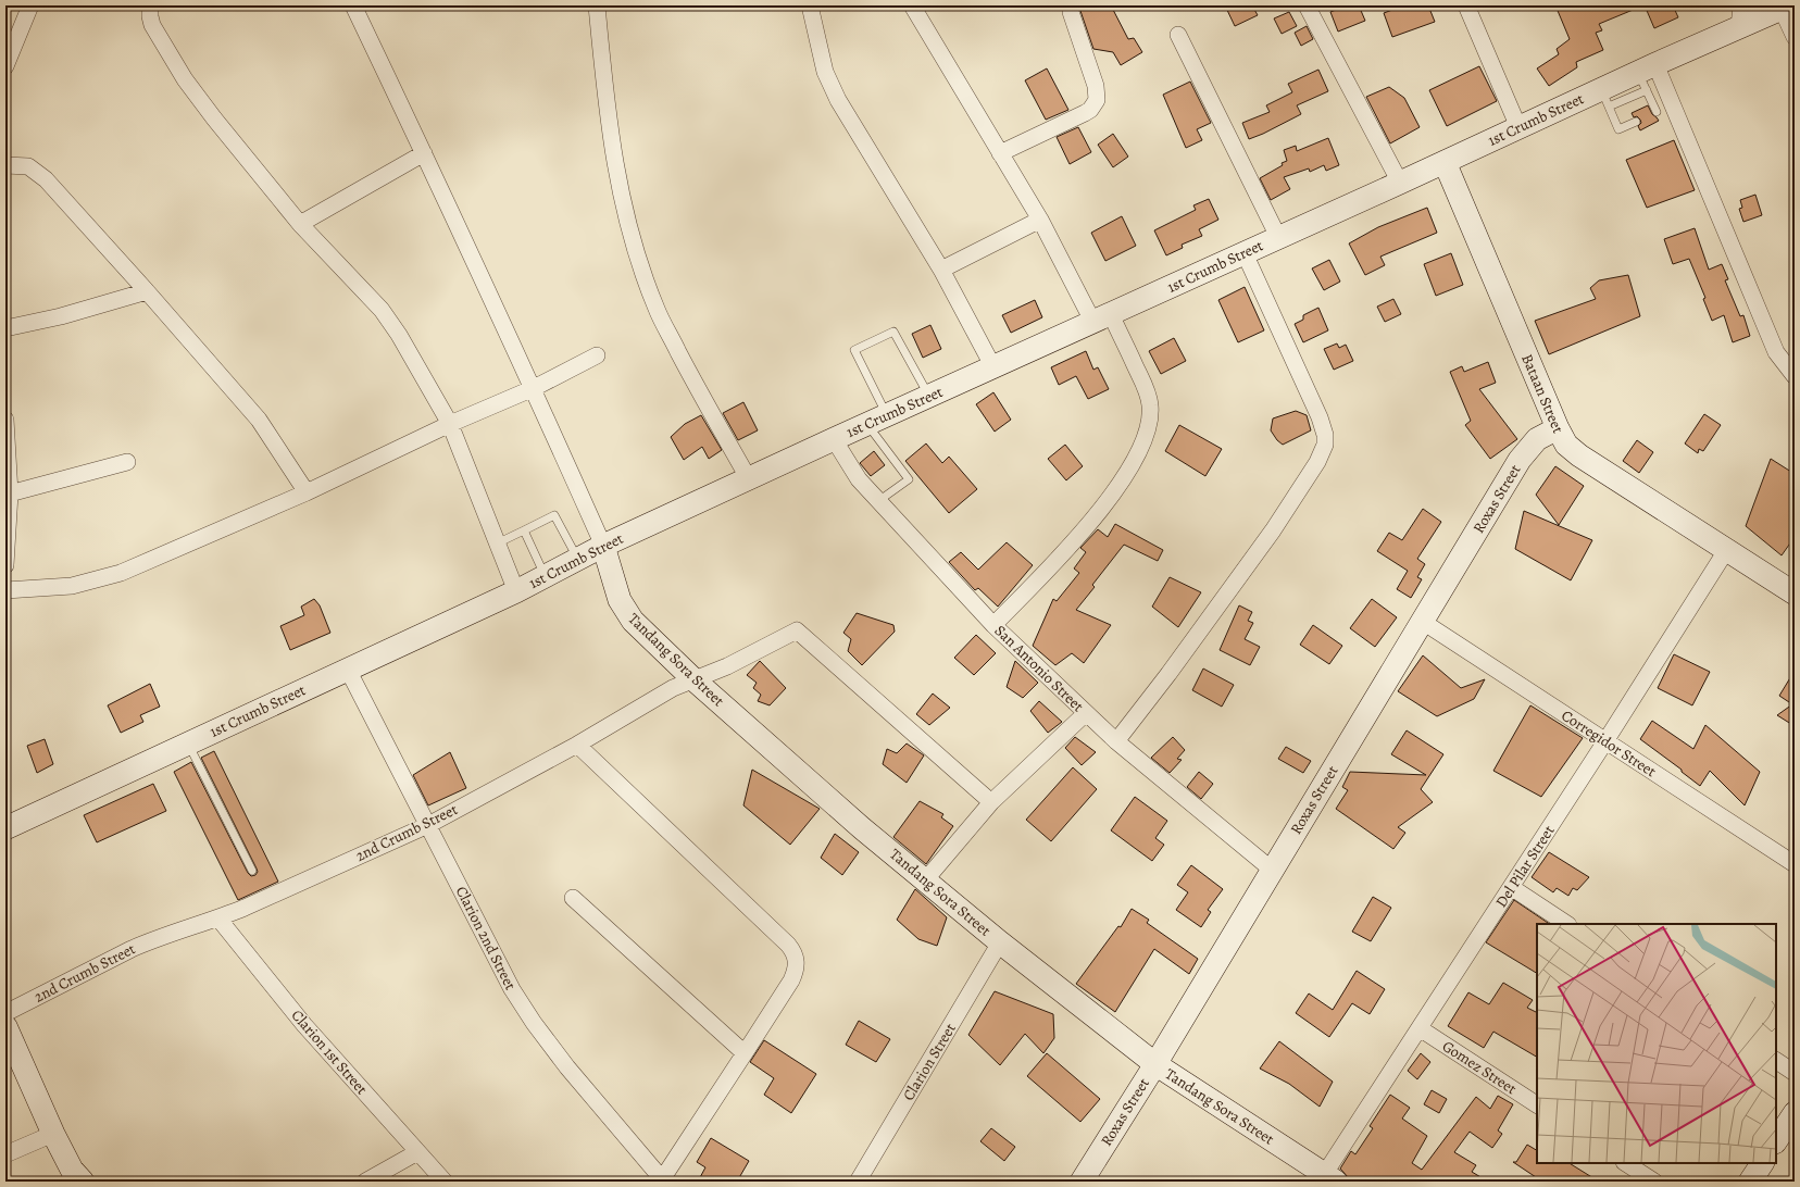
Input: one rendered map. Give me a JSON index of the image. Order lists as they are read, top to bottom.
{
  "streets": {
    "street": [
      "1st Crumb Street",
      "Bataan Street",
      "Roxas Street",
      "Tandang Sora Street",
      "San Antonio Street",
      "Corregidor Street",
      "2nd Crumb Street",
      "Del Pilar Street",
      "Clarion 2nd Street",
      "Clarion 1st Street",
      "Clarion Street",
      "Gomez Street"
    ]
  },
  "crossings": [
    ["1st Crumb Street", "Bataan Street"],
    ["1st Crumb Street", "Tandang Sora Street"],
    ["1st Crumb Street", "San Antonio Street"],
    ["1st Crumb Street", "Clarion 2nd Street"],
    ["Bataan Street", "Roxas Street"],
    ["Bataan Street", "Del Pilar Street"],
    ["Roxas Street", "Tandang Sora Street"],
    ["Roxas Street", "San Antonio Street"],
    ["Roxas Street", "Corregidor Street"],
    ["Tandang Sora Street", "2nd Crumb Street"],
    ["Tandang Sora Street", "Del Pilar Street"],
    ["Tandang Sora Street", "Clarion Street"],
    ["Corregidor Street", "Del Pilar Street"],
    ["2nd Crumb Street", "Clarion 2nd Street"],
    ["2nd Crumb Street", "Clarion 1st Street"],
    ["Del Pilar Street", "Gomez Street"]
  ]
}
